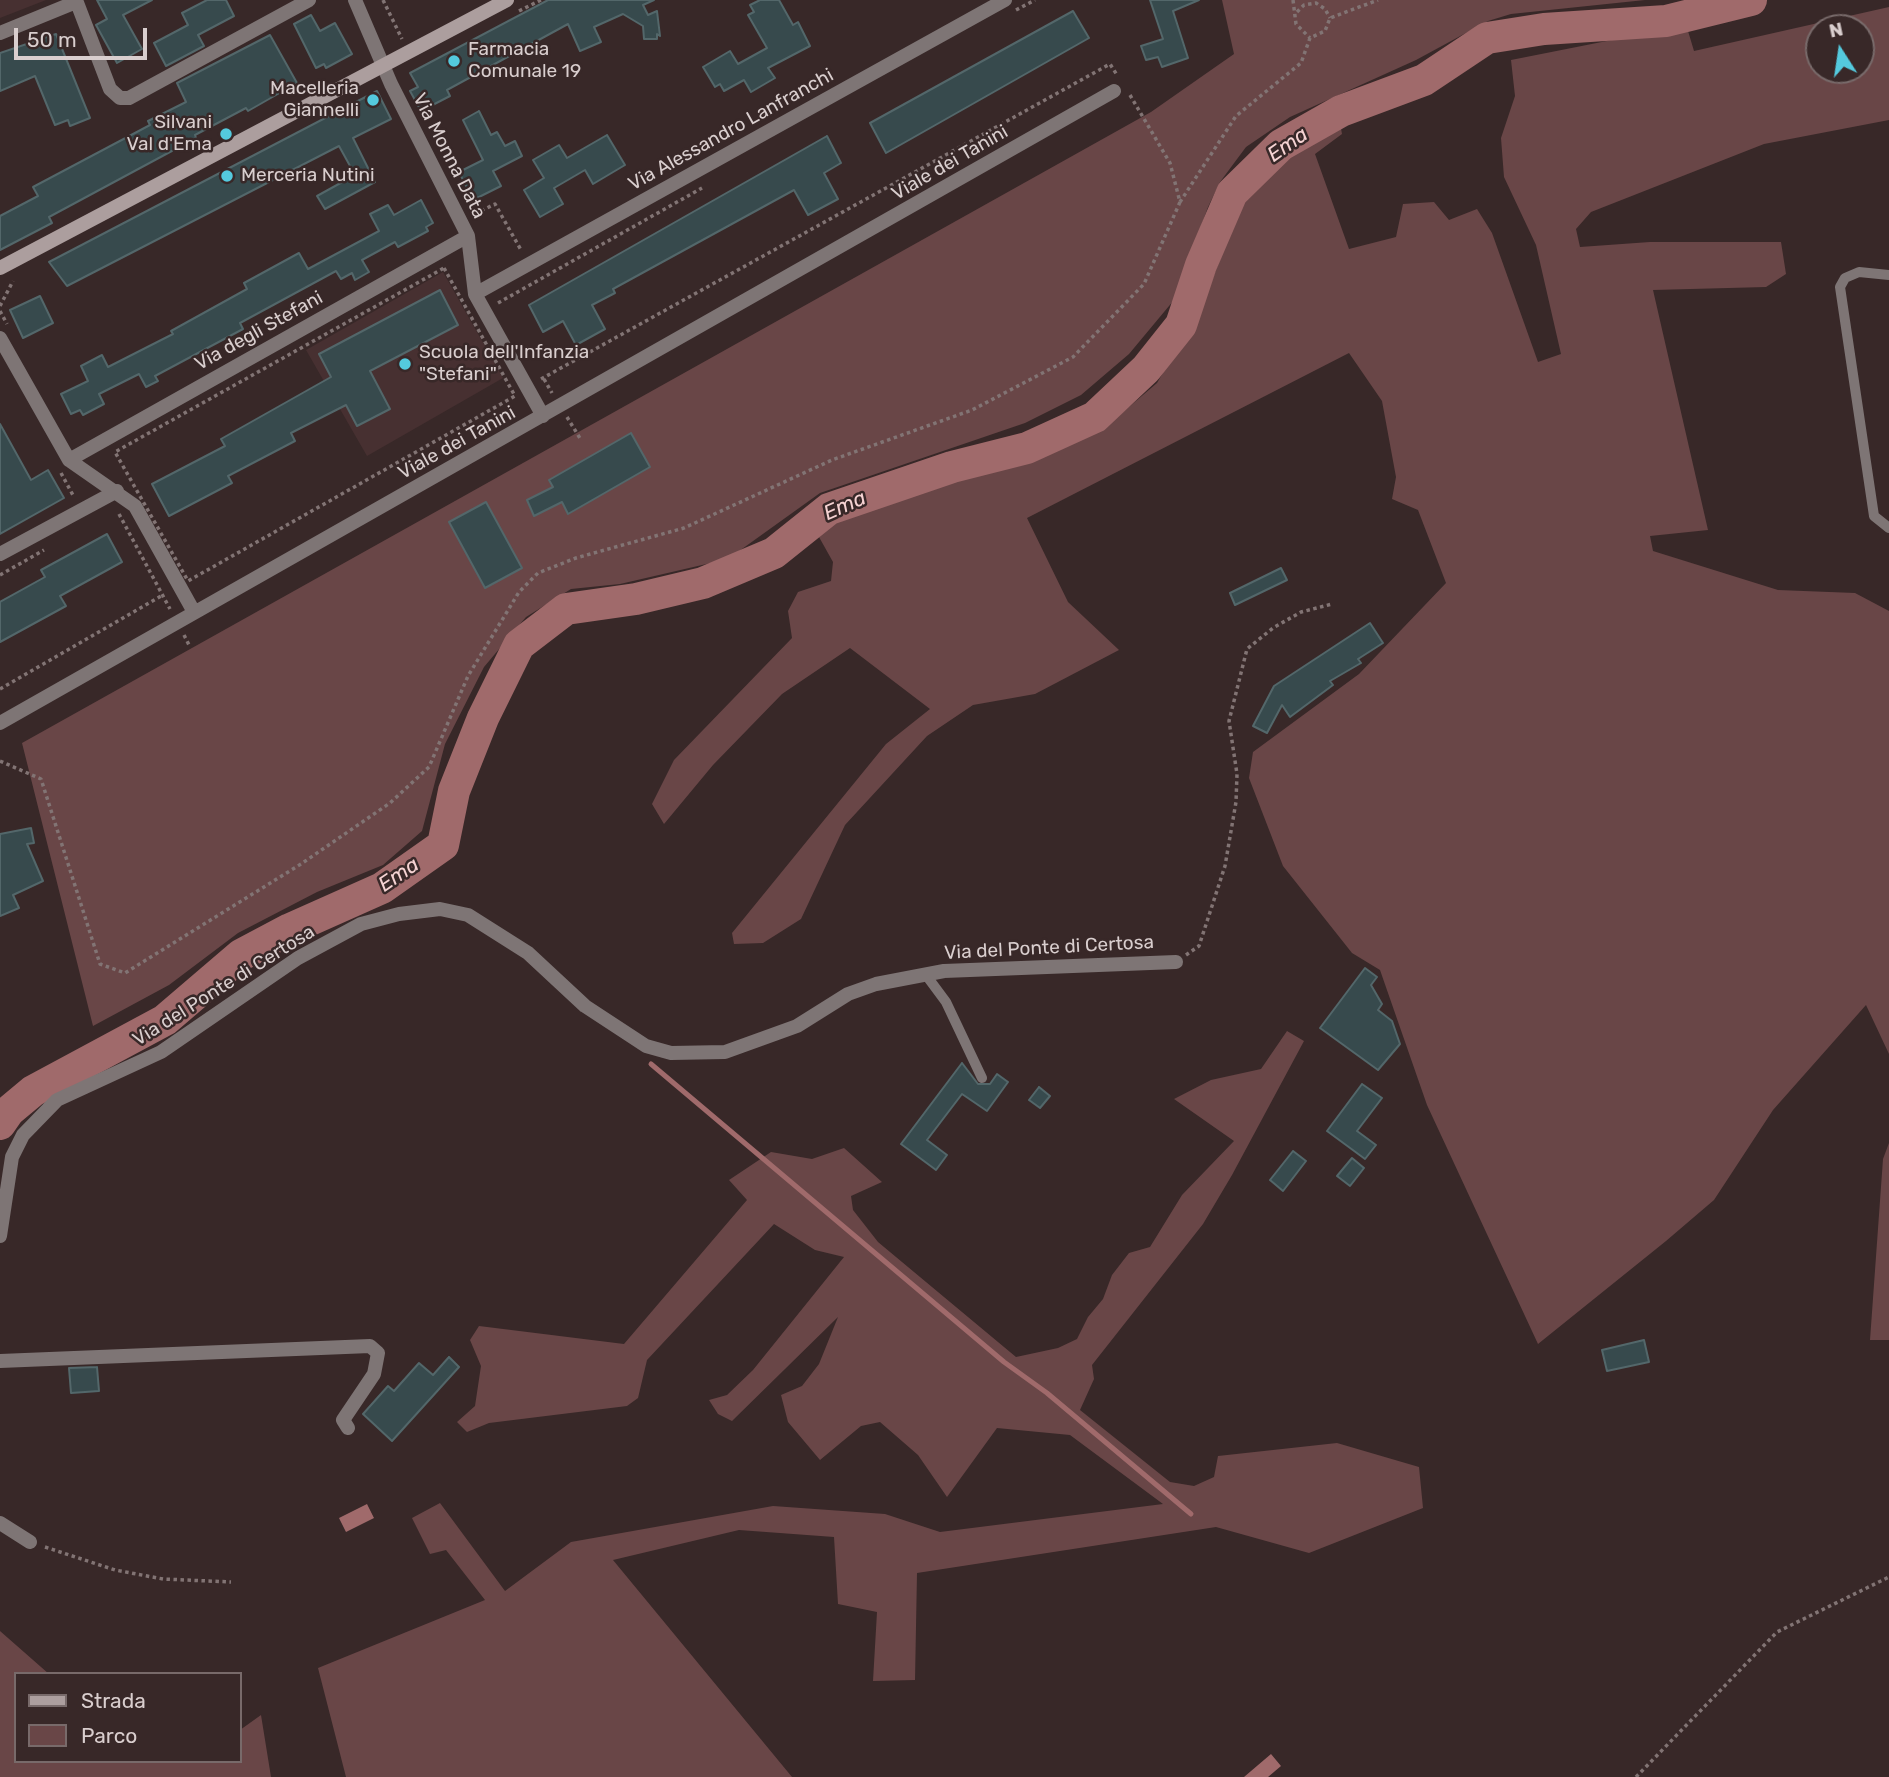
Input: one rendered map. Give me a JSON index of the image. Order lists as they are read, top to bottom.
{
  "streets": {
    "street": [
      "Via Alessandro Lanfranchi",
      "Via Monna Data",
      "Viale dei Tanini",
      "Via degli Stefani",
      "Via del Ponte di Certosa"
    ]
  },
  "crossings": [
    ["Via Alessandro Lanfranchi", "Via Monna Data"],
    ["Via Monna Data", "Viale dei Tanini"],
    ["Via Monna Data", "Via degli Stefani"]
  ],
  "water": ["Ema"],
  "places": [
    "Farmacia Comunale 19",
    "Macelleria Giannelli",
    "Silvani Val d'Ema",
    "Merceria Nutini",
    "Scuola dell'Infanzia \"Stefani\""
  ],
  "legend": ["Strada", "Parco"],
  "scale_bar": "50 m",
  "north": "top"
}
